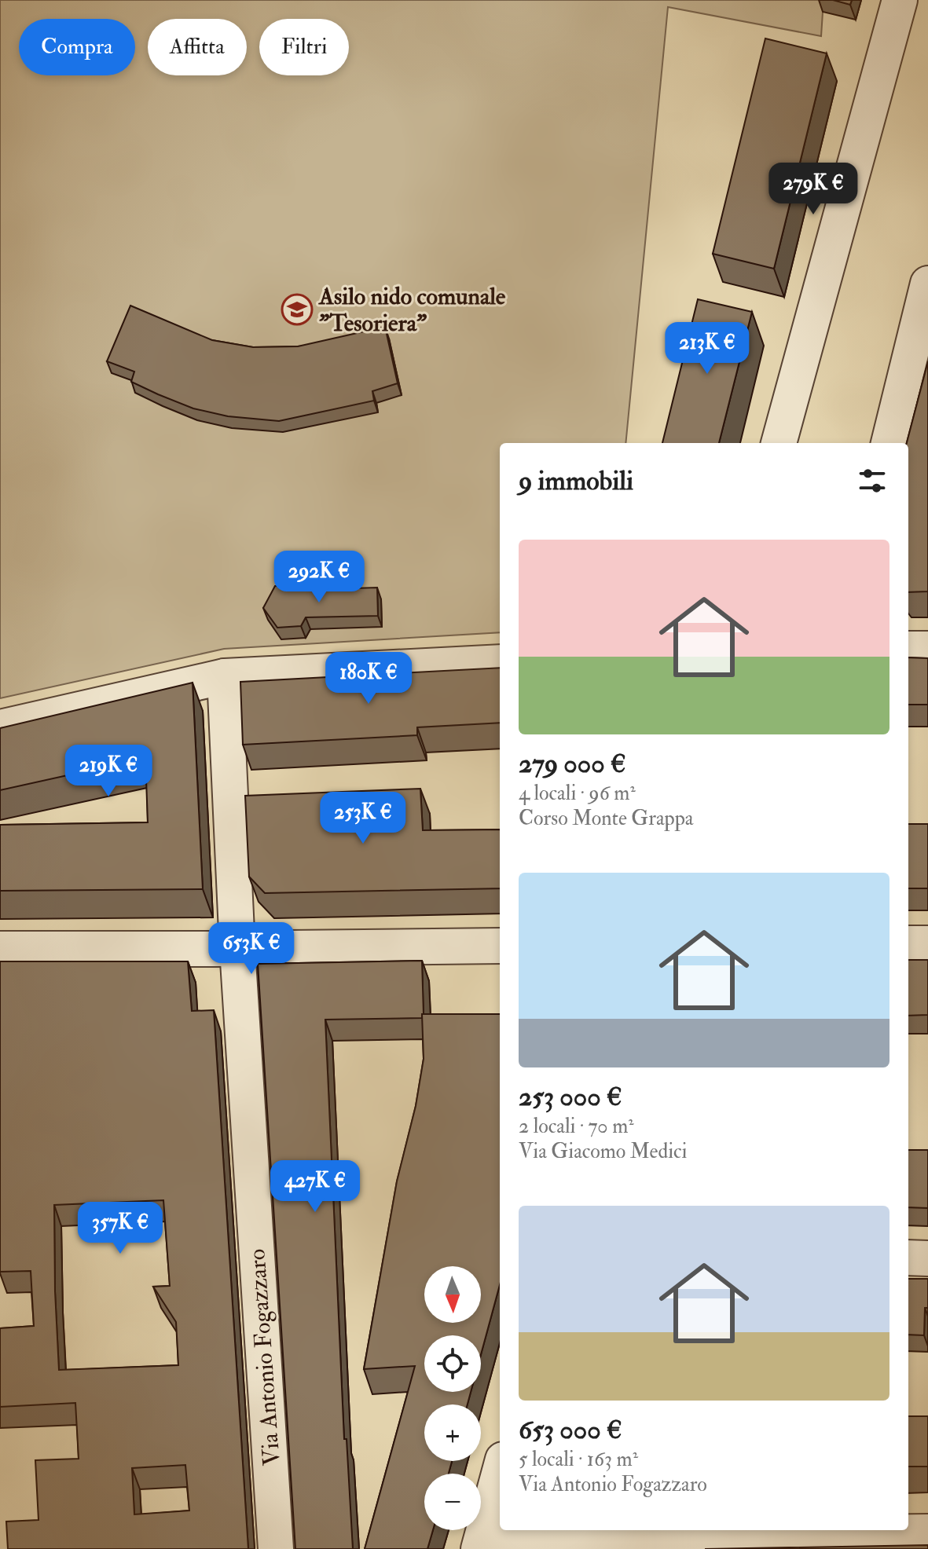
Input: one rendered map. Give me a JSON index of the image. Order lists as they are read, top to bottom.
{
  "streets": {
    "street": ["Via Antonio Fogazzaro"]
  },
  "places": {
    "school or university": ["Asilo nido comunale \"Tesoriera\""]
  },
  "north": "bottom",
  "page": {
    "chip": ["Compra", "Affitta", "Filtri"],
    "price": [
      "279K €",
      "213K €",
      "292K €",
      "180K €",
      "219K €",
      "253K €",
      "653K €",
      "427K €",
      "357K €"
    ],
    "heading": "9 immobili",
    "list": [
      {
        "name": "279 000 €",
        "note": "4 locali · 96 m² · Corso Monte Grappa"
      },
      {
        "name": "253 000 €",
        "note": "2 locali · 70 m² · Via Giacomo Medici"
      },
      {
        "name": "653 000 €",
        "note": "5 locali · 163 m² · Via Antonio Fogazzaro"
      }
    ],
    "map_buttons": ["+", "−"]
  }
}
